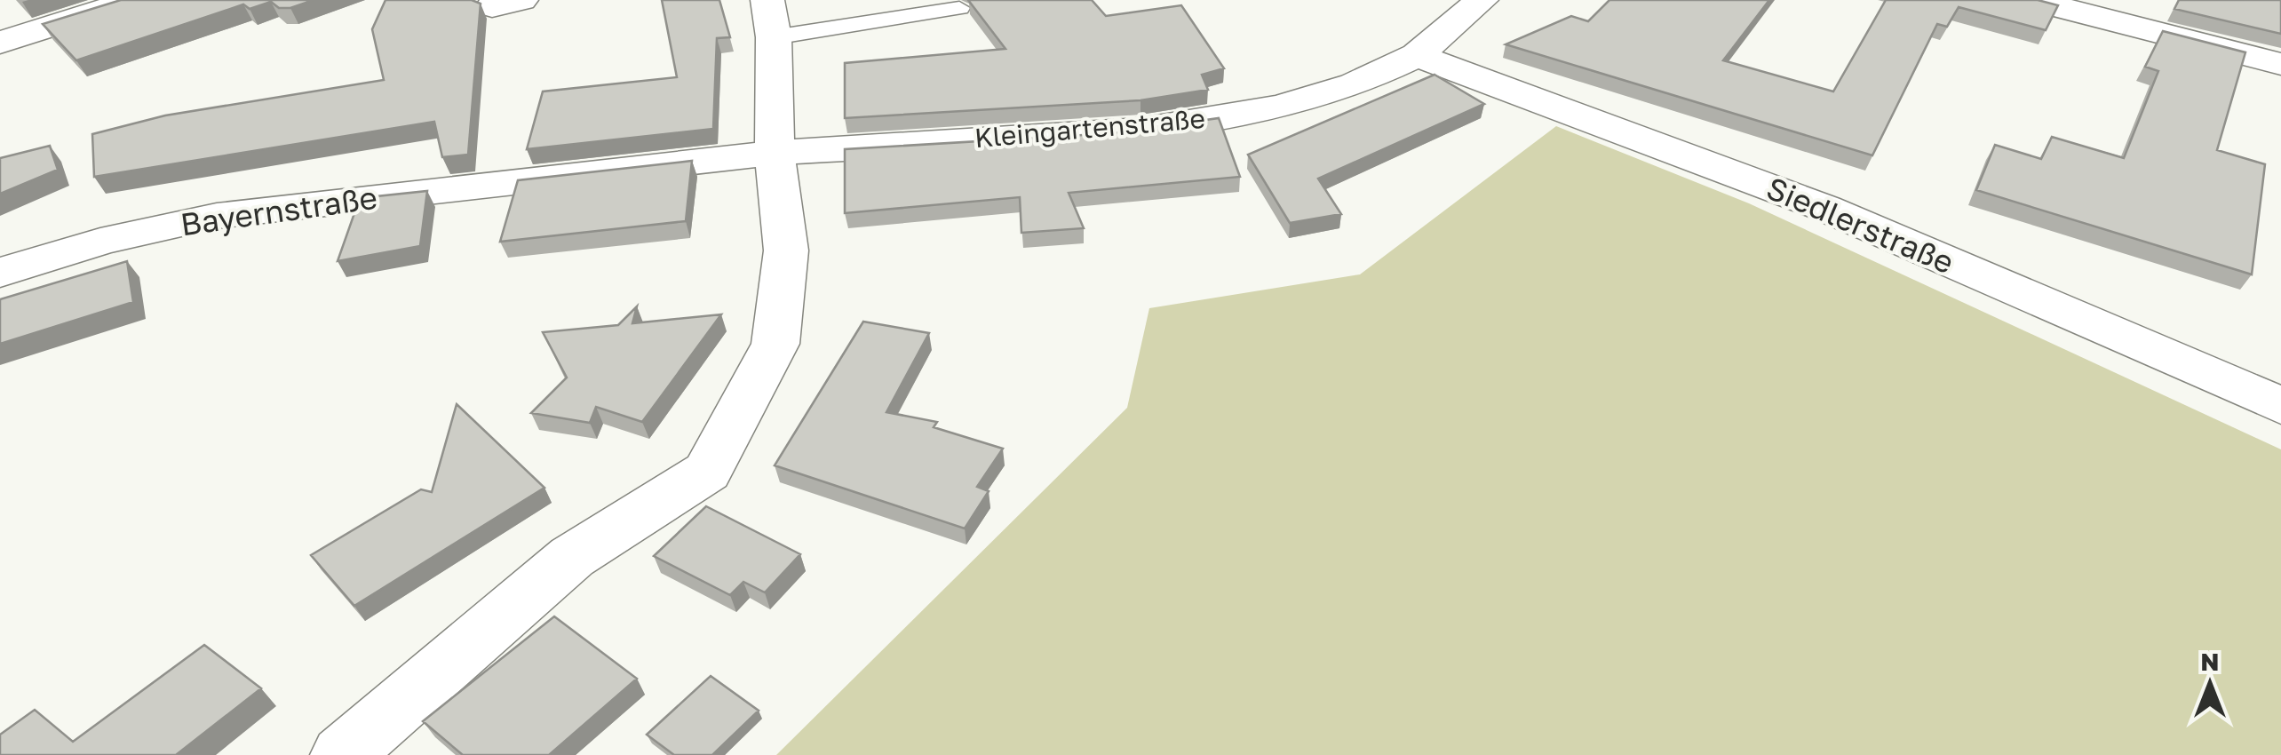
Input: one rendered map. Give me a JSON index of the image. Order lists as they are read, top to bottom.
{
  "streets": {
    "street": ["Kleingartenstraße", "Bayernstraße", "Siedlerstraße"]
  },
  "crossings": [
    ["Kleingartenstraße", "Bayernstraße"],
    ["Kleingartenstraße", "Siedlerstraße"]
  ],
  "north": "top"
}
